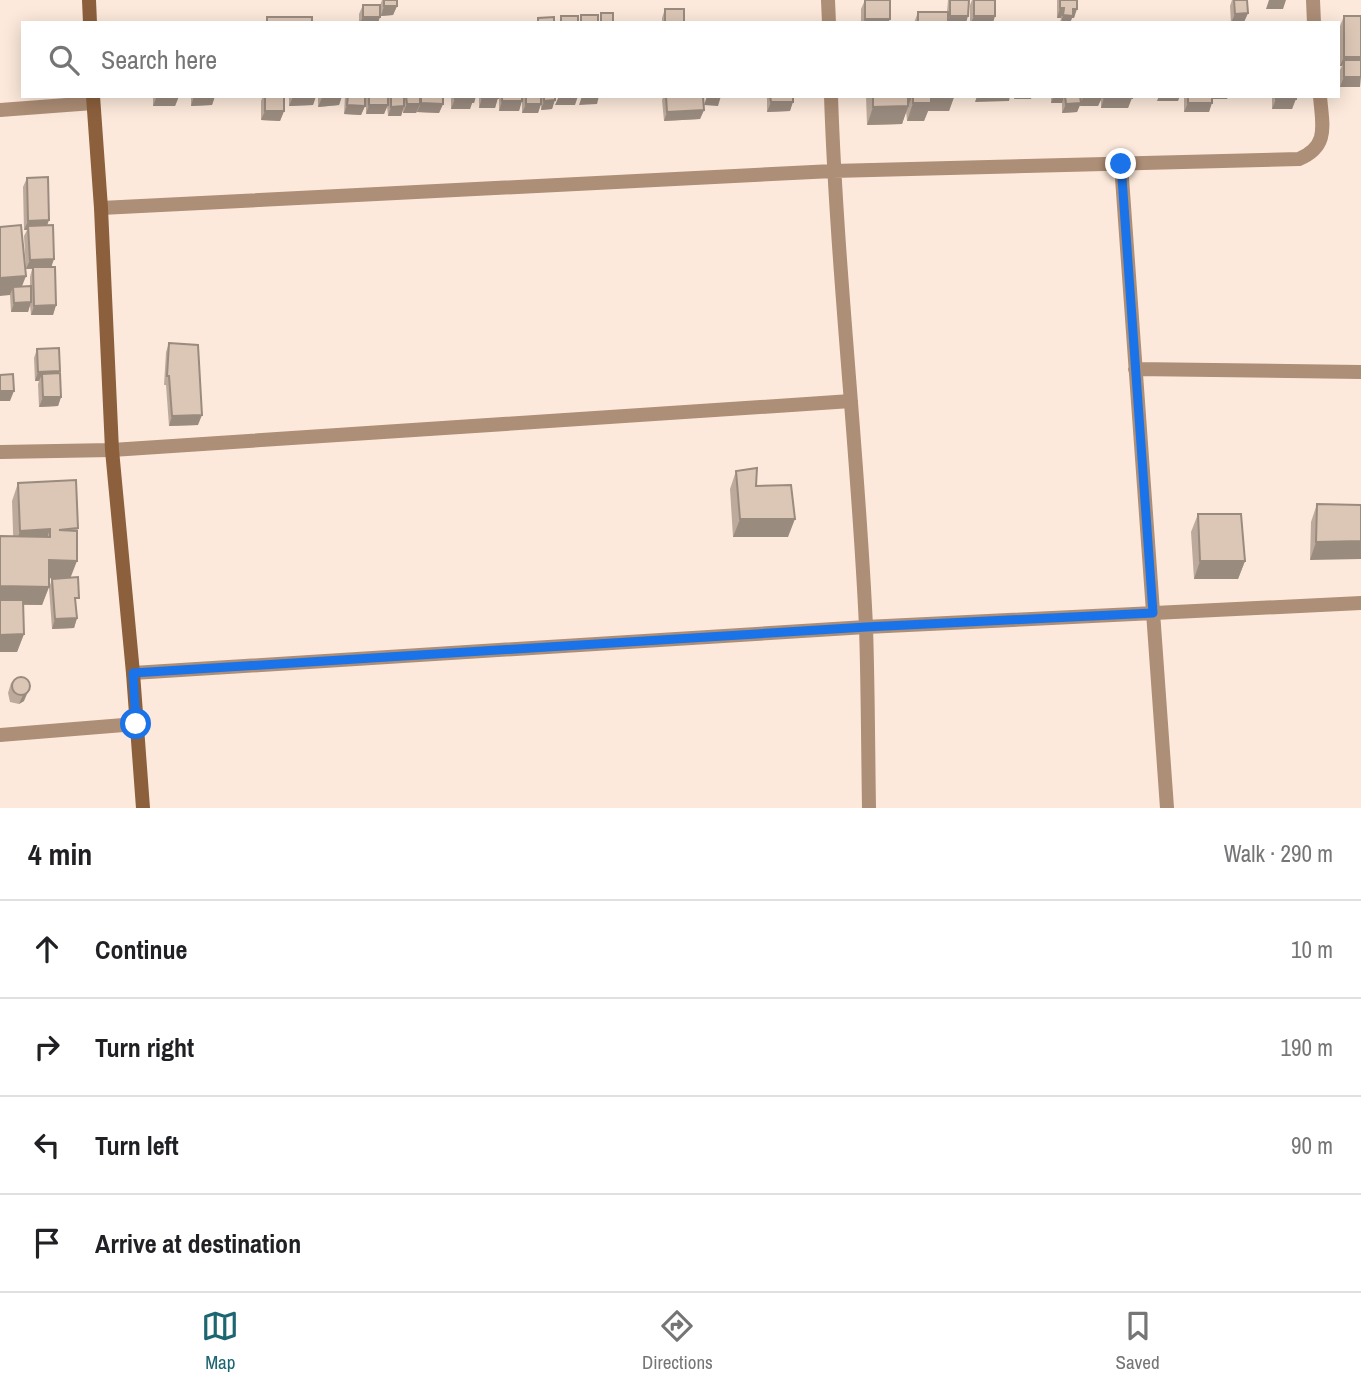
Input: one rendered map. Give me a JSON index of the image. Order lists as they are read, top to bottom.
{
  "page": {
    "search": "Search here",
    "heading": ["4 min", "Walk · 290 m"],
    "list": [
      ["Continue", "10 m"],
      ["Turn right", "190 m"],
      ["Turn left", "90 m"],
      "Arrive at destination"
    ],
    "nav": ["Map", "Directions", "Saved"]
  }
}
